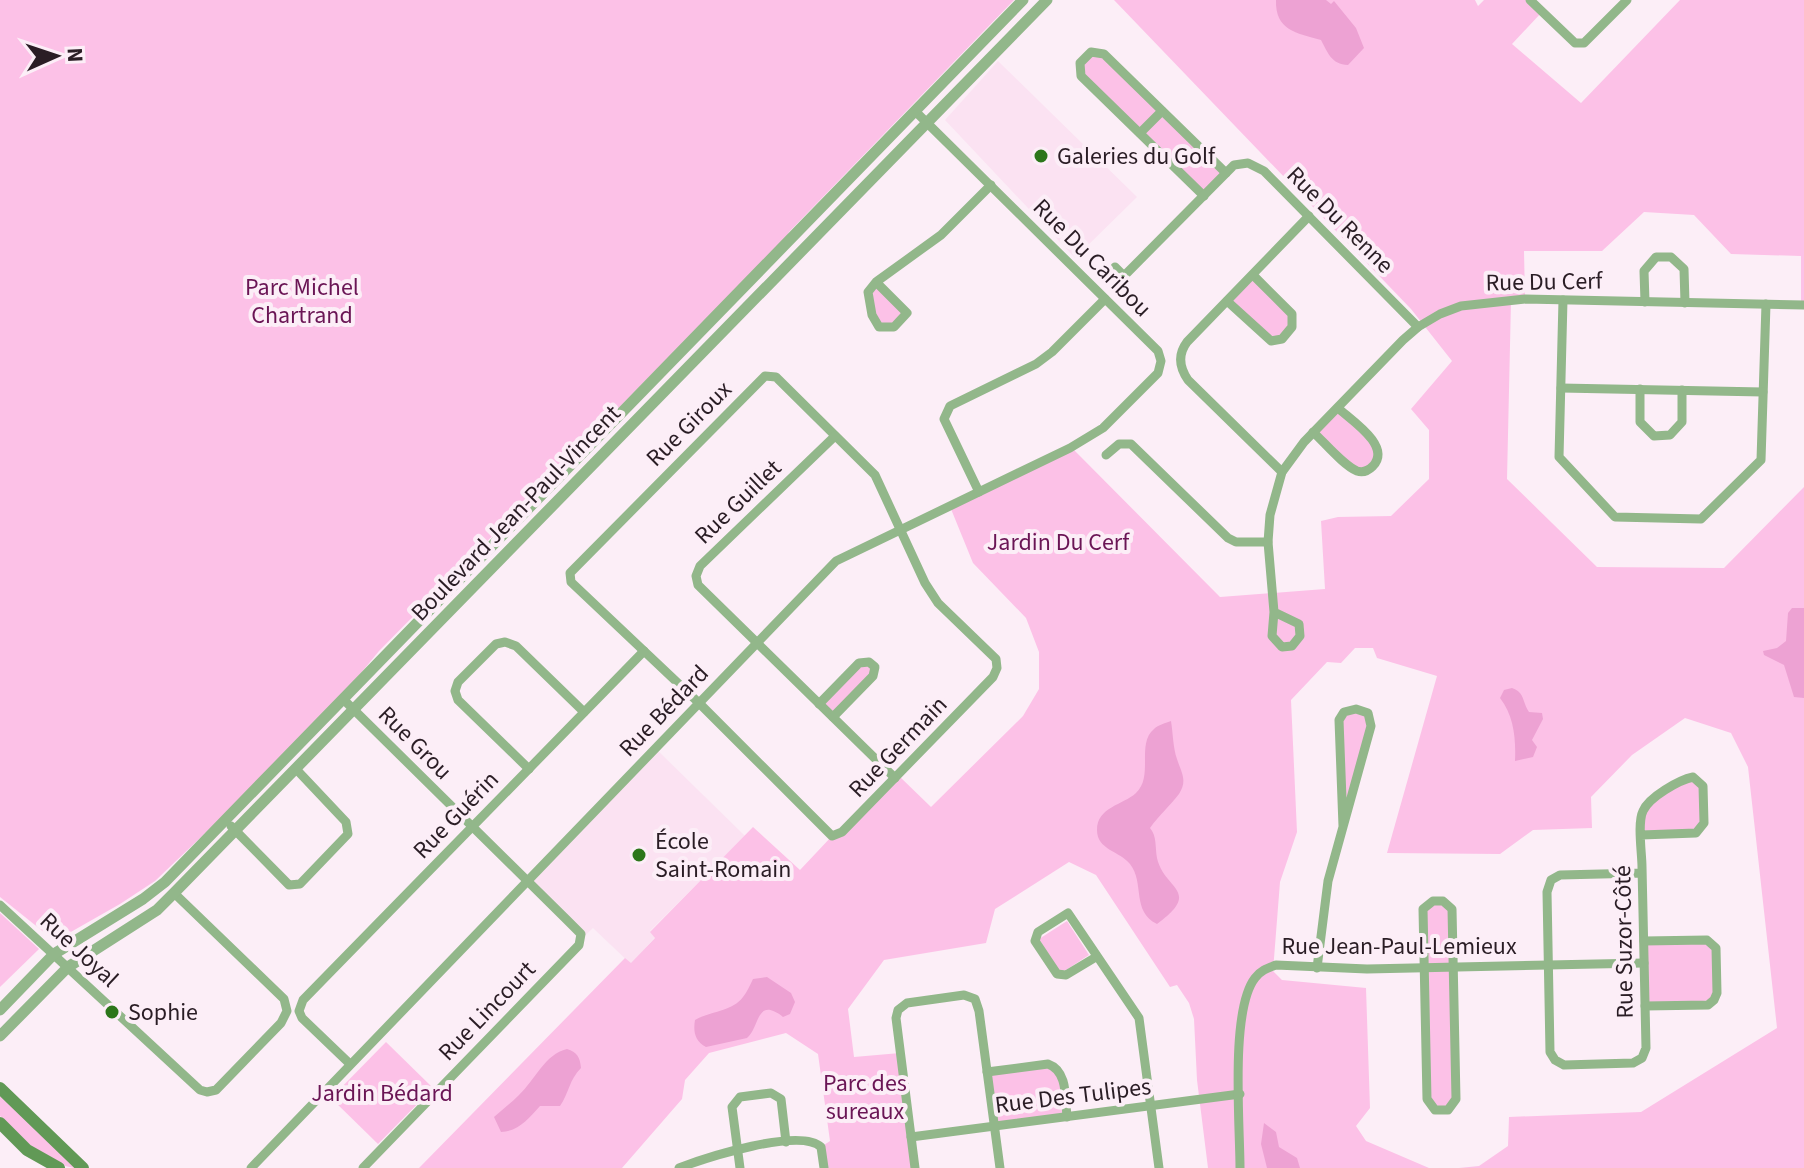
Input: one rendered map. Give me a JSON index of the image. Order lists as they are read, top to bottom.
{
  "streets": {
    "street": [
      "Rue Du Renne",
      "Rue Du Caribou",
      "Rue Du Cerf",
      "Rue Giroux",
      "Rue Guillet",
      "Boulevard Jean-Paul-Vincent",
      "Rue Bédard",
      "Rue Grou",
      "Rue Germain",
      "Rue Guérin",
      "Rue Suzor-Côté",
      "Rue Jean-Paul-Lemieux",
      "Rue Joyal",
      "Rue Lincourt",
      "Rue Des Tulipes"
    ]
  },
  "crossings": [
    ["Rue Du Renne", "Rue Du Cerf"],
    ["Rue Du Caribou", "Boulevard Jean-Paul-Vincent"],
    ["Rue Du Caribou", "Rue Bédard"],
    ["Rue Giroux", "Rue Guillet"],
    ["Rue Giroux", "Rue Bédard"],
    ["Rue Giroux", "Rue Germain"],
    ["Rue Giroux", "Rue Guérin"],
    ["Rue Guillet", "Rue Bédard"],
    ["Rue Guillet", "Rue Germain"],
    ["Boulevard Jean-Paul-Vincent", "Rue Grou"],
    ["Boulevard Jean-Paul-Vincent", "Rue Joyal"],
    ["Rue Bédard", "Rue Grou"],
    ["Rue Bédard", "Rue Germain"],
    ["Rue Bédard", "Rue Guérin"],
    ["Rue Bédard", "Rue Lincourt"],
    ["Rue Grou", "Rue Guérin"],
    ["Rue Grou", "Rue Lincourt"],
    ["Rue Suzor-Côté", "Rue Jean-Paul-Lemieux"],
    ["Rue Jean-Paul-Lemieux", "Rue Des Tulipes"]
  ],
  "parks": [
    "Parc Michel Chartrand",
    "Jardin Du Cerf",
    "Parc des sureaux",
    "Jardin Bédard"
  ],
  "places": ["Galeries du Golf", "École Saint-Romain", "Sophie"],
  "north": "right"
}
